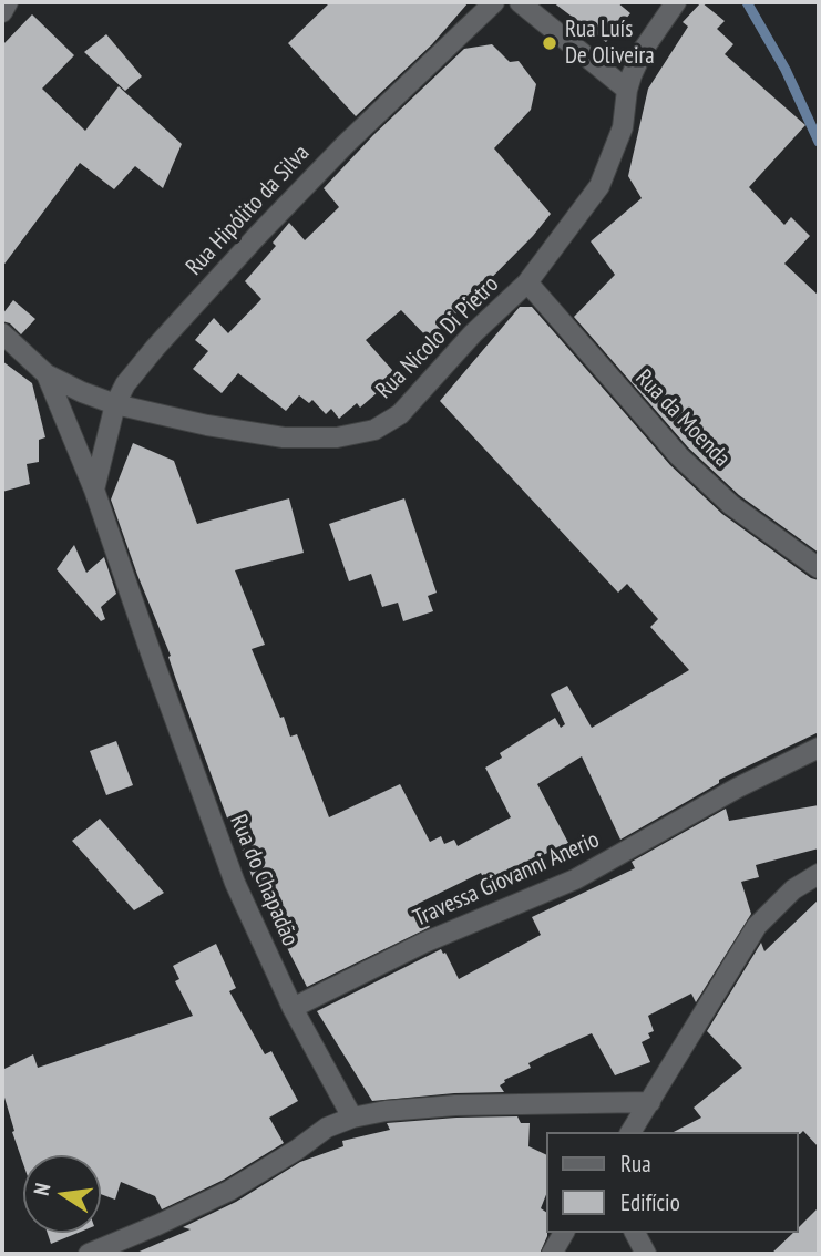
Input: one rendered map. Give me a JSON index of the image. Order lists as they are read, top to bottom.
{
  "streets": {
    "street": [
      "Rua Hipólito da Silva",
      "Rua Nicolo Di Pietro",
      "Rua da Moenda",
      "Travessa Giovanni Anerio",
      "Rua do Chapadão"
    ]
  },
  "crossings": [
    ["Rua Hipólito da Silva", "Rua Nicolo Di Pietro"],
    ["Rua Hipólito da Silva", "Rua do Chapadão"],
    ["Rua Nicolo Di Pietro", "Rua da Moenda"],
    ["Rua Nicolo Di Pietro", "Rua do Chapadão"],
    ["Travessa Giovanni Anerio", "Rua do Chapadão"]
  ],
  "places": ["Rua Luís De Oliveira"],
  "legend": ["Rua", "Edifício"],
  "north": "left"
}
